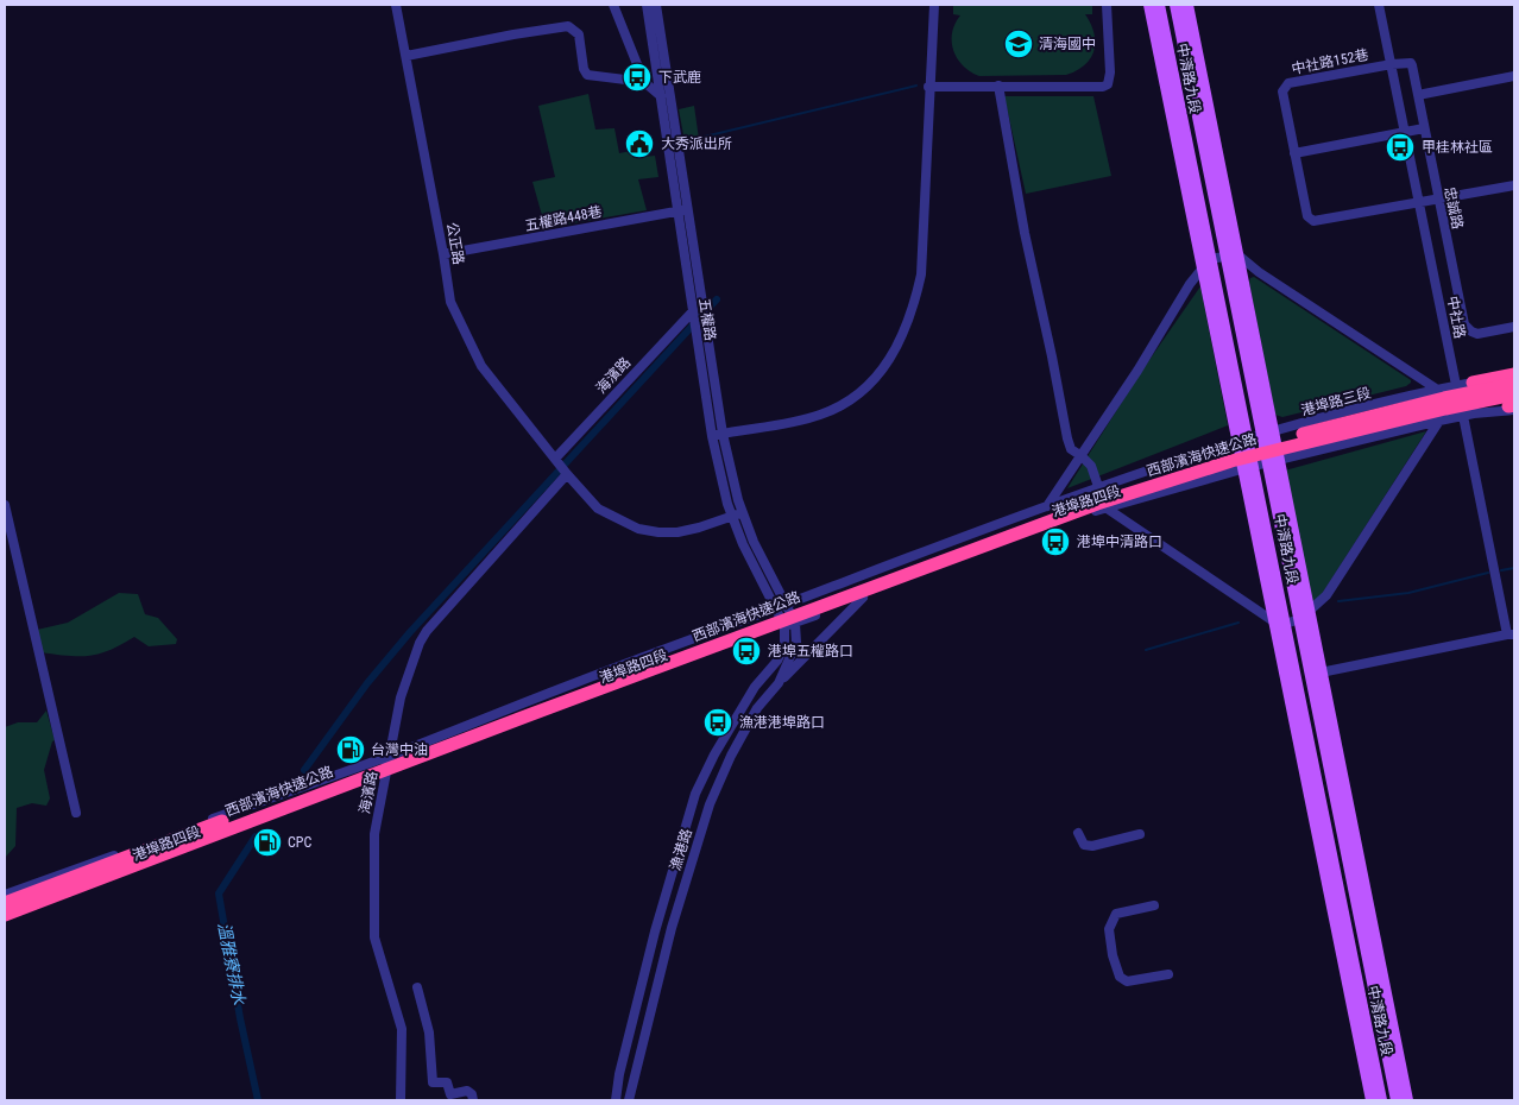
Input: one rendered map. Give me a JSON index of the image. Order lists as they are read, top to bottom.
{
  "streets": {
    "highway": ["西部濱海快速公路"],
    "main road": ["中清路九段"],
    "street": [
      "中社路152巷",
      "忠誠路",
      "五權路448巷",
      "公正路",
      "中社路",
      "五權路",
      "海濱路",
      "港埠路三段",
      "港埠路四段",
      "漁港路"
    ]
  },
  "crossings": [
    ["中社路152巷", "忠誠路"],
    ["中社路152巷", "中社路"],
    ["中清路九段", "港埠路三段"],
    ["中清路九段", "港埠路四段"],
    ["忠誠路", "中社路"],
    ["五權路448巷", "公正路"],
    ["五權路448巷", "五權路"],
    ["公正路", "海濱路"],
    ["中社路", "港埠路三段"],
    ["五權路", "海濱路"],
    ["五權路", "港埠路四段"],
    ["五權路", "漁港路"],
    ["海濱路", "港埠路四段"],
    ["港埠路三段", "港埠路四段"],
    ["西部濱海快速公路", "港埠路四段"],
    ["港埠路四段", "漁港路"]
  ],
  "water": ["溫雅寮排水"],
  "places": {
    "school or university": ["清海國中"],
    "bus stop": [
      "下武鹿",
      "甲桂林社區",
      "港埠中清路口",
      "港埠五權路口",
      "漁港港埠路口"
    ],
    "public building": ["大秀派出所"],
    "fuel station": ["台灣中油", "CPC"]
  }
}
